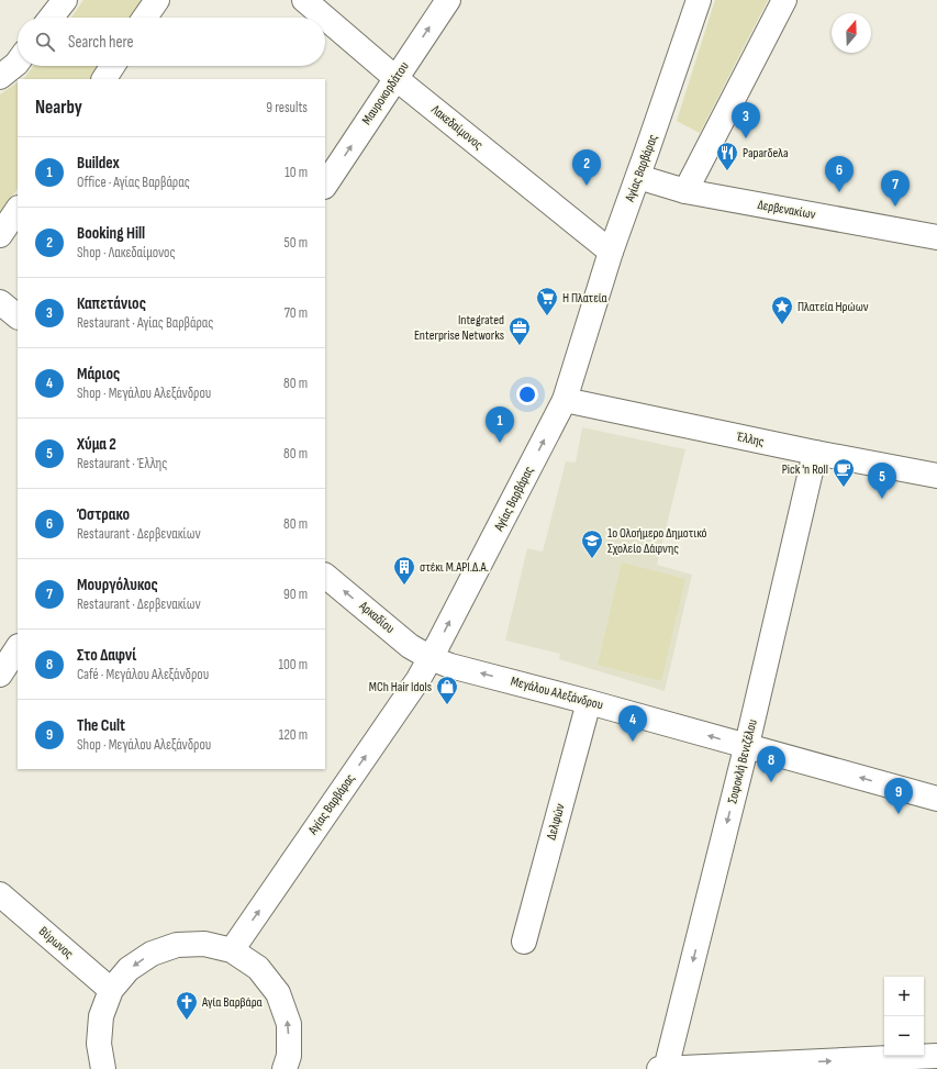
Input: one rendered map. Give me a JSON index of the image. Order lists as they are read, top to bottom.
{
  "streets": {
    "street": [
      "Μαυροκορδάτου",
      "Λακεδαίμονος",
      "Αγίας Βαρβάρας",
      "Δερβενακίων",
      "Έλλης",
      "Αρκαδίου",
      "Μεγάλου Αλεξάνδρου",
      "Σοφοκλή Βενιζέλου",
      "Δελφών",
      "Βύρωνος"
    ]
  },
  "crossings": [
    ["Μαυροκορδάτου", "Λακεδαίμονος"],
    ["Λακεδαίμονος", "Αγίας Βαρβάρας"],
    ["Αγίας Βαρβάρας", "Δερβενακίων"],
    ["Αγίας Βαρβάρας", "Έλλης"],
    ["Αγίας Βαρβάρας", "Αρκαδίου"],
    ["Αγίας Βαρβάρας", "Μεγάλου Αλεξάνδρου"],
    ["Έλλης", "Σοφοκλή Βενιζέλου"],
    ["Αρκαδίου", "Μεγάλου Αλεξάνδρου"],
    ["Μεγάλου Αλεξάνδρου", "Σοφοκλή Βενιζέλου"],
    ["Μεγάλου Αλεξάνδρου", "Δελφών"]
  ],
  "one_way": [
    "Μαυροκορδάτου",
    "Αγίας Βαρβάρας",
    "Αρκαδίου",
    "Μεγάλου Αλεξάνδρου",
    "Σοφοκλή Βενιζέλου"
  ],
  "places": {
    "restaurant": ["Paparδeλa"],
    "supermarket": ["Η Πλατεία"],
    "place": ["Πλατεία Ηρώων"],
    "office": ["Integrated Enterprise Networks"],
    "cafe": ["Pick 'n Roll"],
    "school or university": ["1ο Ολοήμερο Δημοτικό Σχολείο Δάφνης"],
    "building": ["στέκι Μ.ΑΡΙ.Δ.Α."],
    "shop": ["MCh Hair Idols"],
    "church": ["Αγία Βαρβάρα"]
  },
  "north": "top",
  "page": {
    "search": "Search here",
    "heading": ["Nearby", "9 results"],
    "pins": [
      "3",
      "2",
      "6",
      "7",
      "1",
      "5",
      "4",
      "8",
      "9"
    ],
    "list": [
      {
        "mark": "1",
        "name": "Buildex",
        "note": "Office · Αγίας Βαρβάρας",
        "value": "10 m"
      },
      {
        "mark": "2",
        "name": "Booking Hill",
        "note": "Shop · Λακεδαίμονος",
        "value": "50 m"
      },
      {
        "mark": "3",
        "name": "Καπετάνιος",
        "note": "Restaurant · Αγίας Βαρβάρας",
        "value": "70 m"
      },
      {
        "mark": "4",
        "name": "Μάριος",
        "note": "Shop · Μεγάλου Αλεξάνδρου",
        "value": "80 m"
      },
      {
        "mark": "5",
        "name": "Χύμα 2",
        "note": "Restaurant · Έλλης",
        "value": "80 m"
      },
      {
        "mark": "6",
        "name": "Όστρακο",
        "note": "Restaurant · Δερβενακίων",
        "value": "80 m"
      },
      {
        "mark": "7",
        "name": "Μουργόλυκος",
        "note": "Restaurant · Δερβενακίων",
        "value": "90 m"
      },
      {
        "mark": "8",
        "name": "Στο Δαφνί",
        "note": "Café · Μεγάλου Αλεξάνδρου",
        "value": "100 m"
      },
      {
        "mark": "9",
        "name": "The Cult",
        "note": "Shop · Μεγάλου Αλεξάνδρου",
        "value": "120 m"
      }
    ],
    "map_buttons": ["+", "−"]
  }
}
